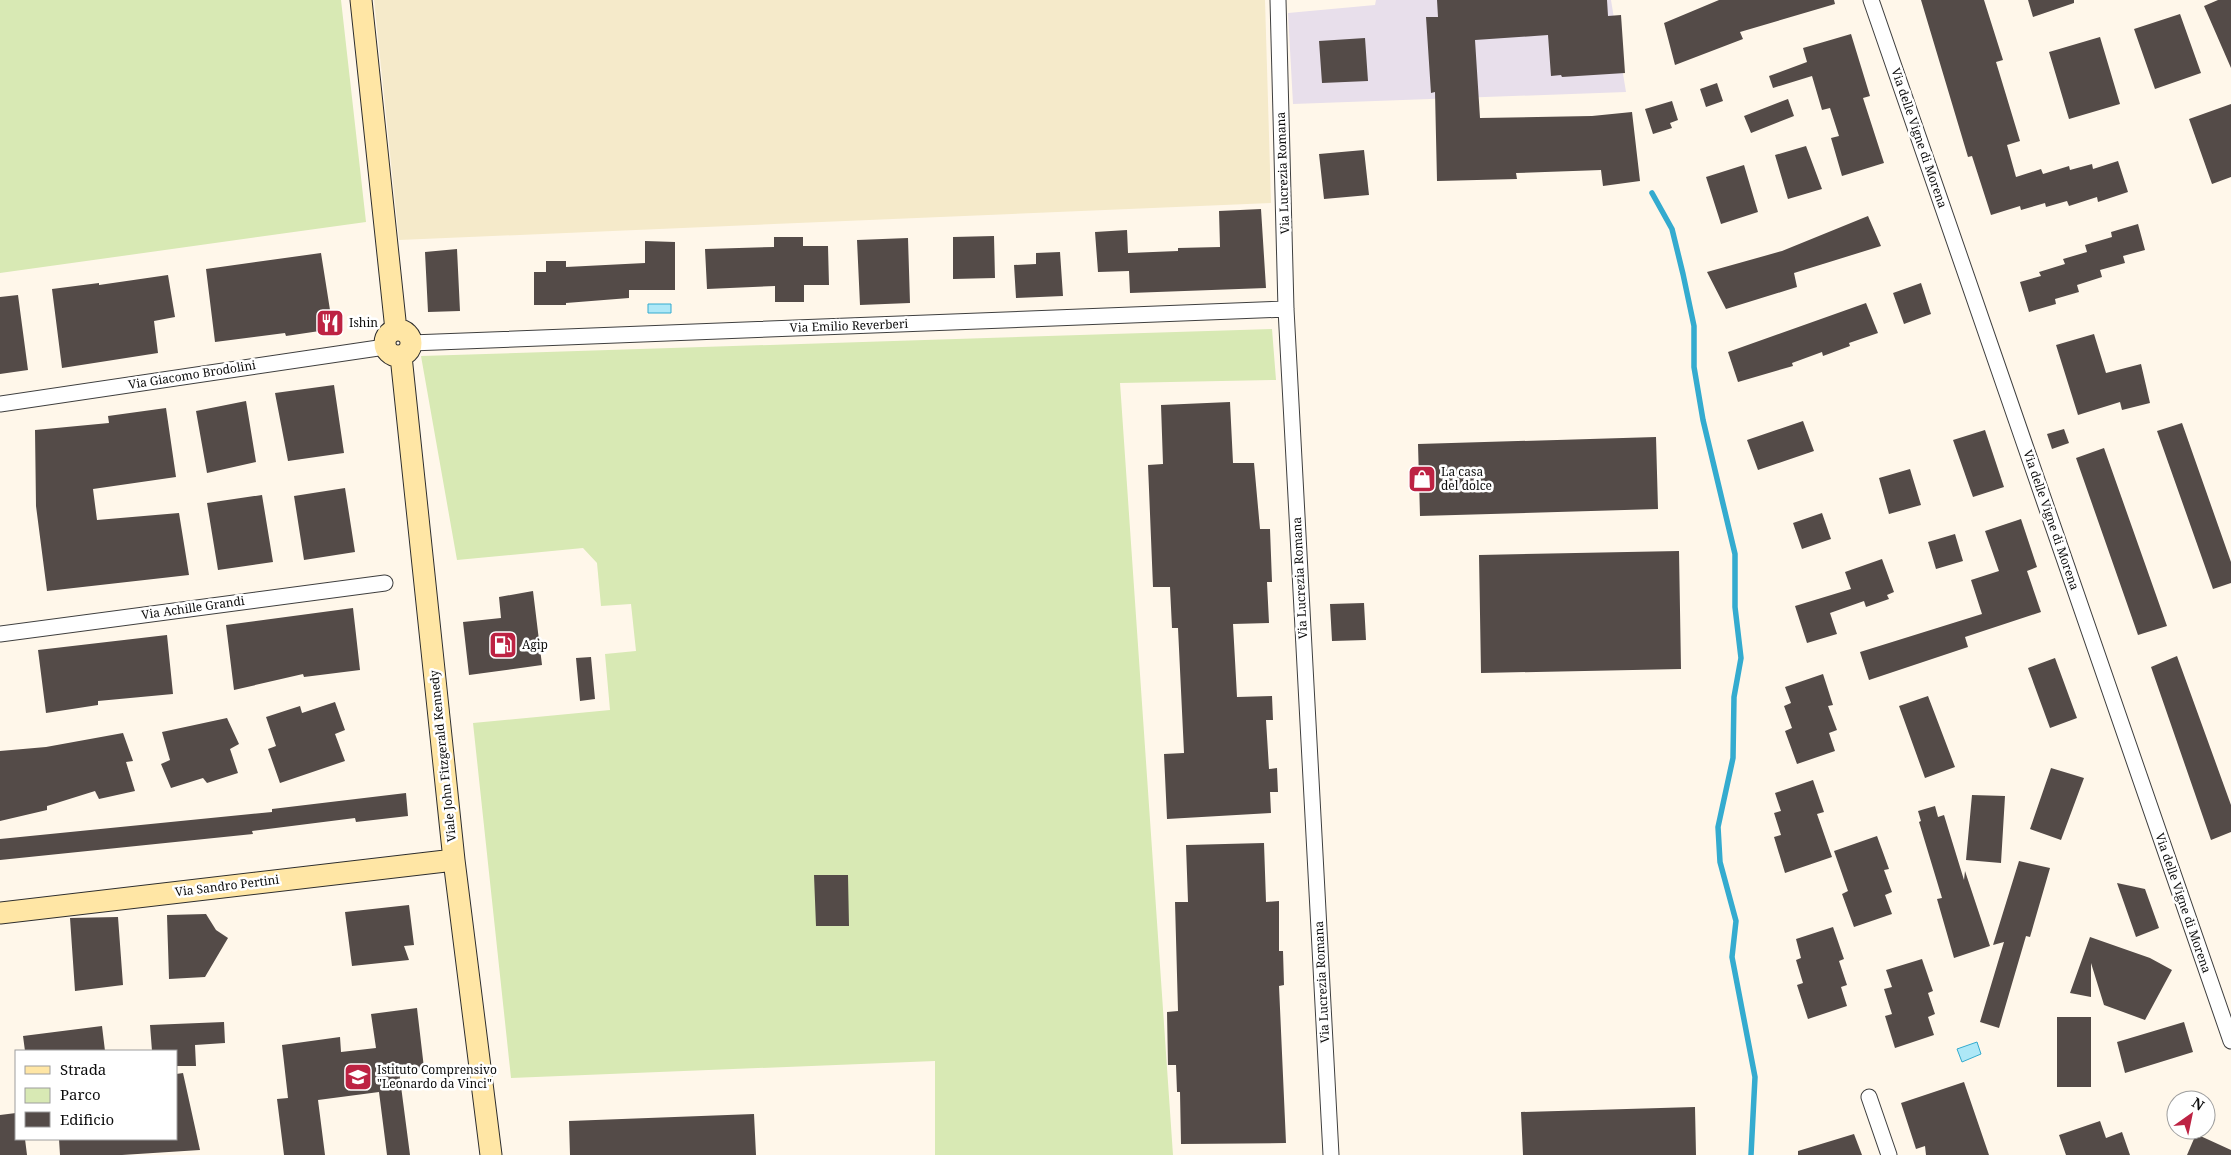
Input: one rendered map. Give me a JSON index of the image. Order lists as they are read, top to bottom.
{
  "streets": {
    "street": [
      "Via delle Vigne di Morena",
      "Via Lucrezia Romana",
      "Via Emilio Reverberi",
      "Via Giacomo Brodolini",
      "Via Achille Grandi",
      "Viale John Fitzgerald Kennedy",
      "Via Sandro Pertini"
    ]
  },
  "crossings": [
    ["Via Lucrezia Romana", "Via Emilio Reverberi"],
    ["Via Emilio Reverberi", "Via Giacomo Brodolini"],
    ["Via Emilio Reverberi", "Viale John Fitzgerald Kennedy"],
    ["Via Giacomo Brodolini", "Viale John Fitzgerald Kennedy"],
    ["Viale John Fitzgerald Kennedy", "Via Sandro Pertini"]
  ],
  "places": {
    "restaurant": ["Ishin"],
    "shop": ["La casa del dolce"],
    "fuel station": ["Agip"],
    "school or university": ["Istituto Comprensivo \"Leonardo da Vinci\""]
  },
  "legend": ["Strada", "Parco", "Edificio"],
  "north": "top right"
}
